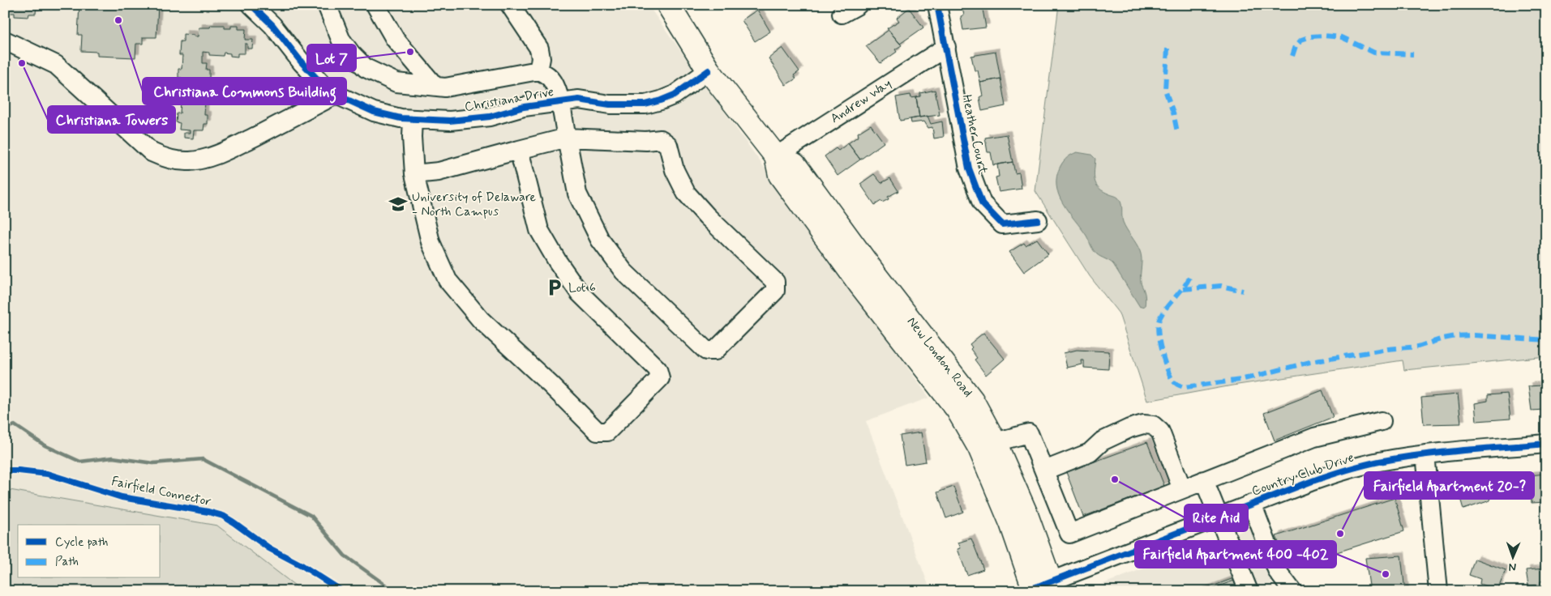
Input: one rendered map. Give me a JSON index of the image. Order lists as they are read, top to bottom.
{
  "streets": {
    "main road": ["New London Road"],
    "street": [
      "Christiana Drive",
      "Andrew Way",
      "Heather Court",
      "Country Club Drive"
    ],
    "cycle path": ["Fairfield Connector"]
  },
  "crossings": [
    ["Christiana Drive", "New London Road"],
    ["Andrew Way", "Heather Court"],
    ["Andrew Way", "New London Road"],
    ["New London Road", "Country Club Drive"]
  ],
  "places": {
    "other": [
      "Christiana Commons Building",
      "Lot 7",
      "Christiana Towers",
      "Rite Aid",
      "Fairfield Apartment 20-?",
      "Fairfield Apartment 400 -402"
    ],
    "school or university": ["University of Delaware - North Campus"],
    "parking": ["Lot 6"]
  },
  "legend": ["Cycle path", "Path"],
  "north": "bottom"
}
